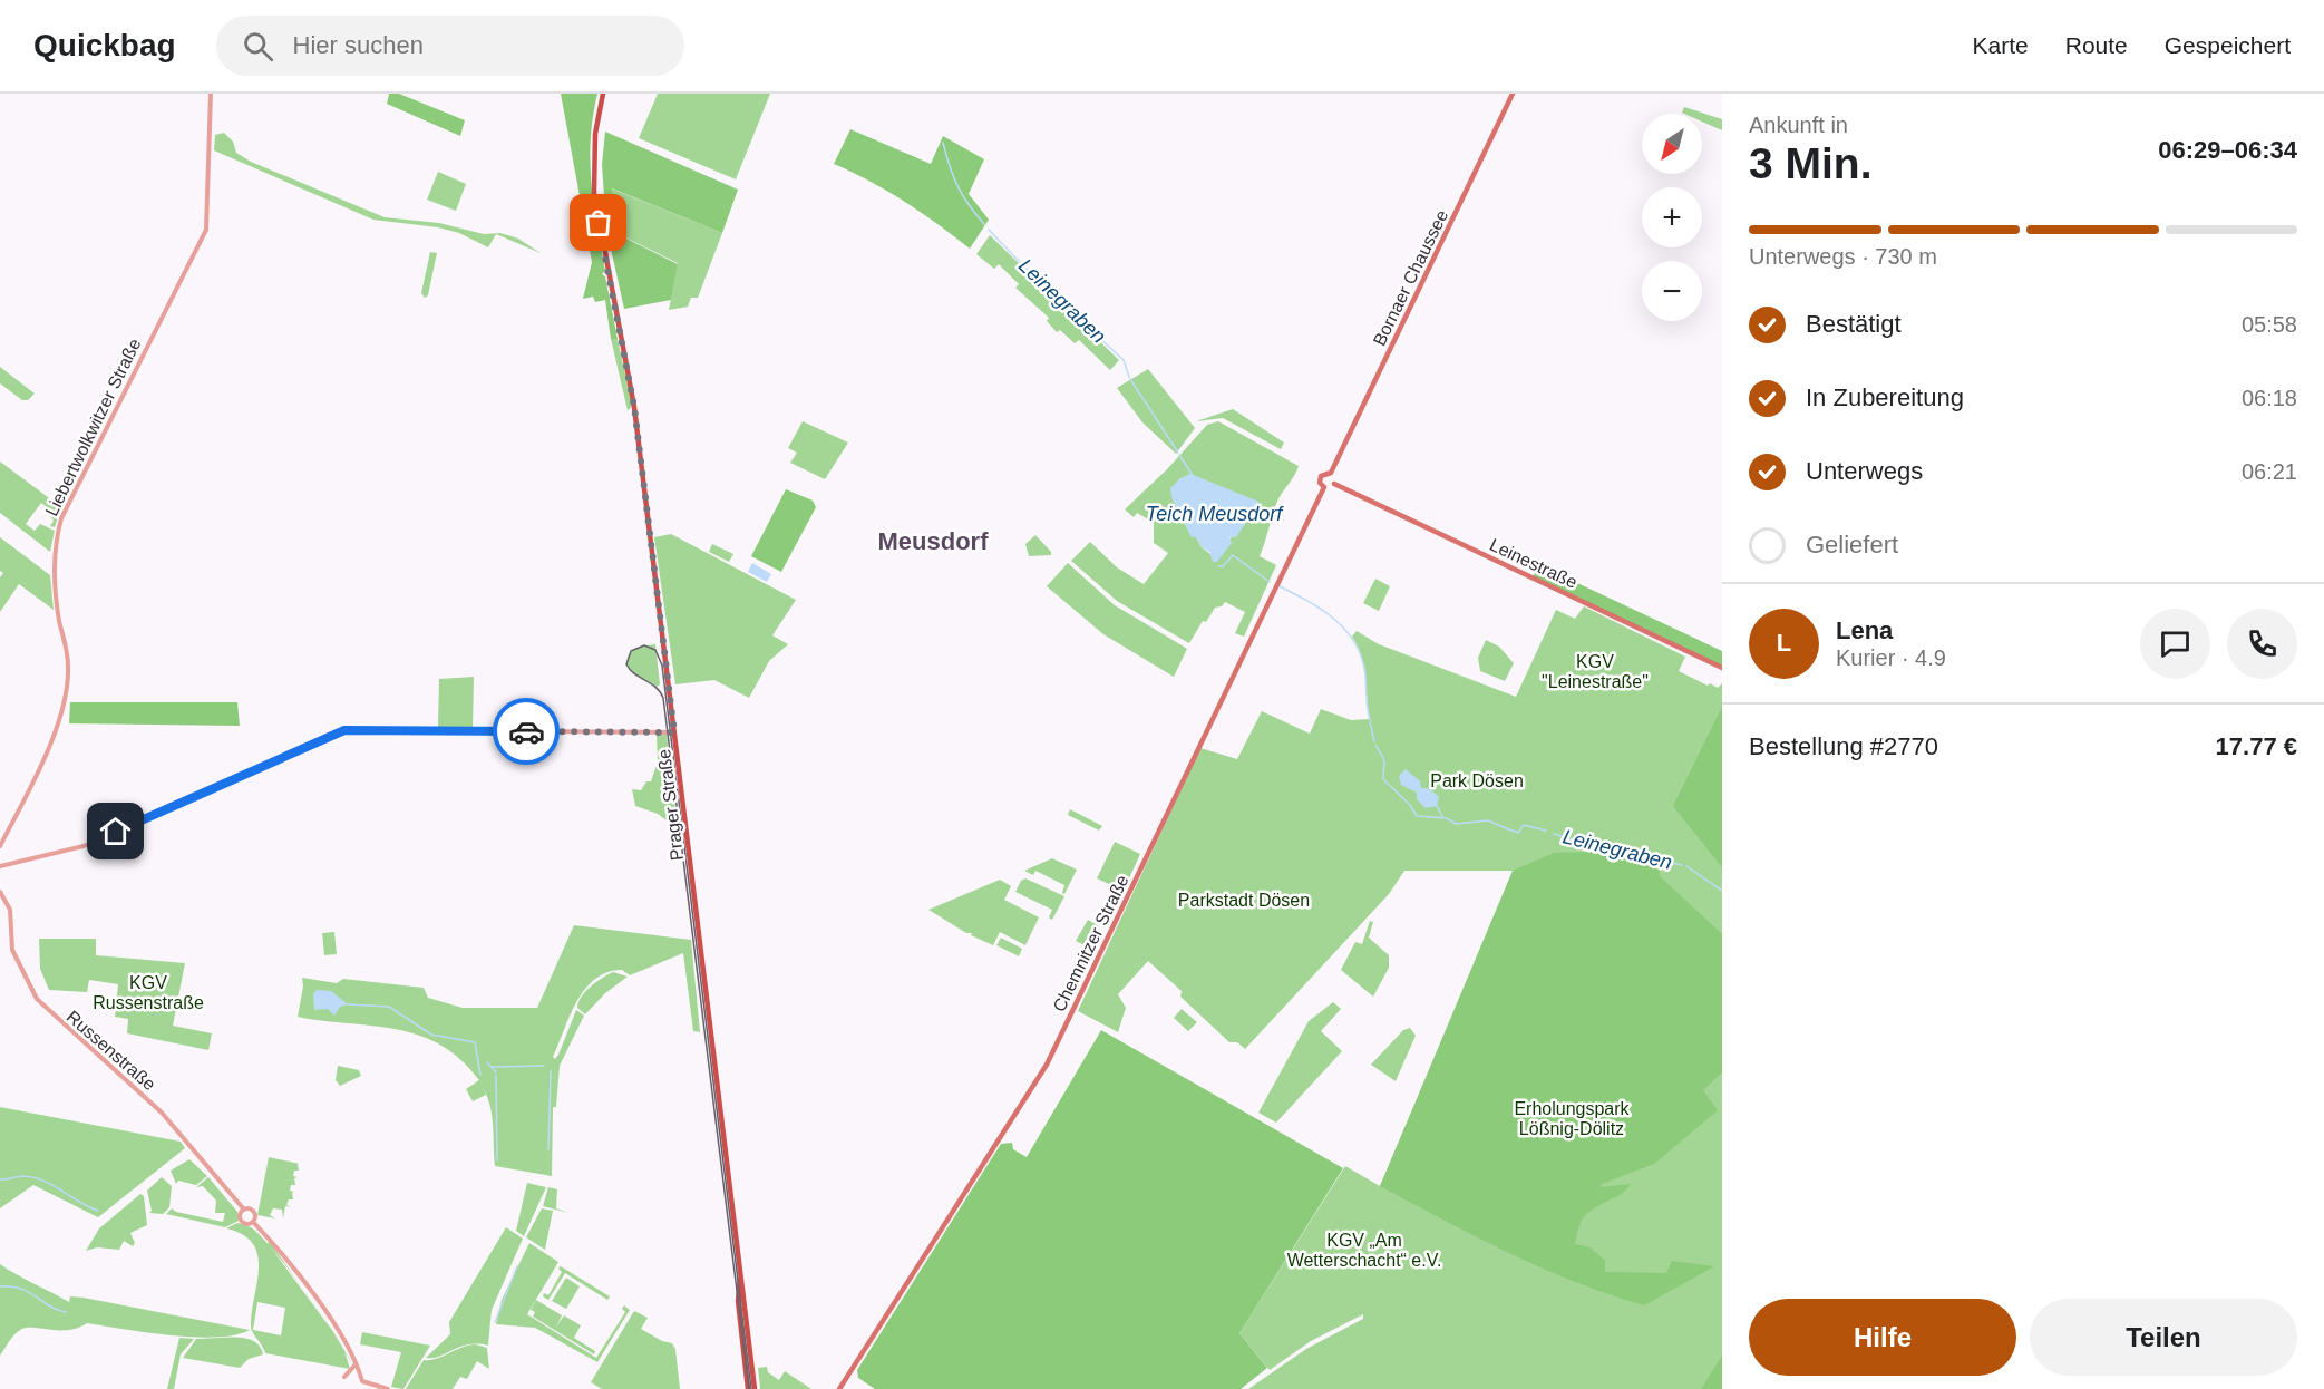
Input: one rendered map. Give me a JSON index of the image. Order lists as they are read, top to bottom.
{
  "streets": {
    "main road": [
      "Bornaer Chaussee",
      "Leinestraße",
      "Prager Straße",
      "Chemnitzer Straße"
    ],
    "street": ["Liebertwolkwitzer Straße", "Russenstraße"]
  },
  "crossings": [
    ["Bornaer Chaussee", "Chemnitzer Straße"]
  ],
  "districts": ["Meusdorf"],
  "water": ["Leinegraben", "Teich Meusdorf"],
  "parks": [
    "KGV \"Leinestraße\"",
    "Park Dösen",
    "Parkstadt Dösen",
    "KGV Russenstraße",
    "Erholungspark Lößnig-Dölitz",
    "KGV „Am Wetterschacht“ e.V."
  ],
  "north": "bottom left",
  "page": {
    "header": "Quickbag",
    "search": "Hier suchen",
    "nav": ["Karte", "Route", "Gespeichert"],
    "heading": ["3 Min.", "Ankunft in", "06:29–06:34"],
    "panel": [
      "Lena",
      "Kurier · 4.9",
      "Bestellung #2770",
      "17.77 €"
    ],
    "map_buttons": ["+", "−"],
    "bar": "Unterwegs · 730 m",
    "list": [
      ["Bestätigt", "05:58"],
      ["In Zubereitung", "06:18"],
      ["Unterwegs", "06:21"],
      "Geliefert"
    ],
    "round": "L",
    "buttons": ["Hilfe", "Teilen"]
  }
}
